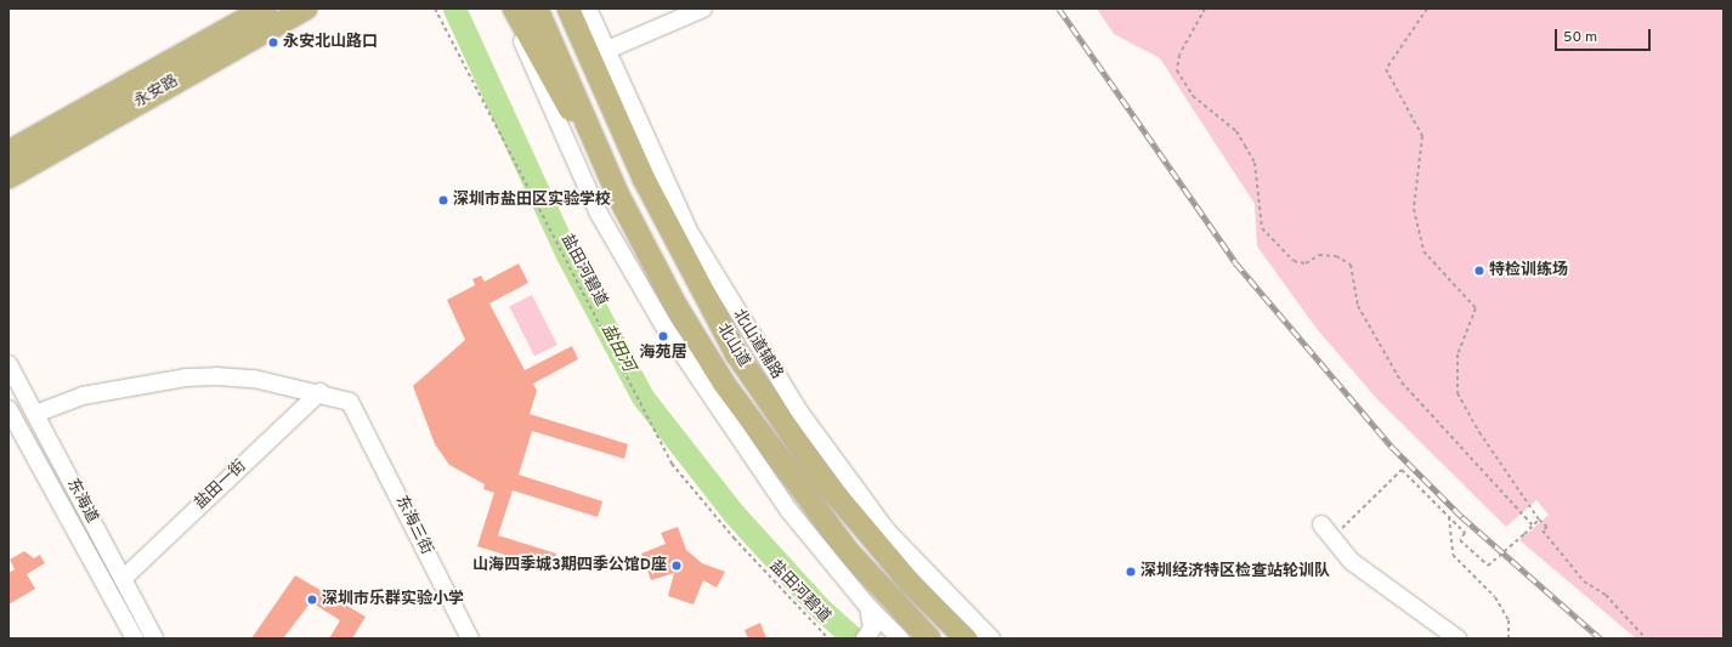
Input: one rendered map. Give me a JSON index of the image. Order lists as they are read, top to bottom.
{
  "streets": {
    "main road": ["永安路", "北山道"],
    "street": [
      "北山道辅路",
      "盐田一街",
      "东海道",
      "东海三街"
    ],
    "path": ["盐田河碧道"]
  },
  "crossings": [
    ["北山道辅路", "北山道"],
    ["盐田一街", "东海道"],
    ["盐田一街", "东海三街"]
  ],
  "water": ["盐田河"],
  "places": [
    "永安北山路口",
    "深圳市盐田区实验学校",
    "特检训练场",
    "海苑居",
    "山海四季城3期·四季公馆D座",
    "深圳经济特区检查站轮训队",
    "深圳市乐群实验小学"
  ],
  "scale_bar": "50 m"
}
